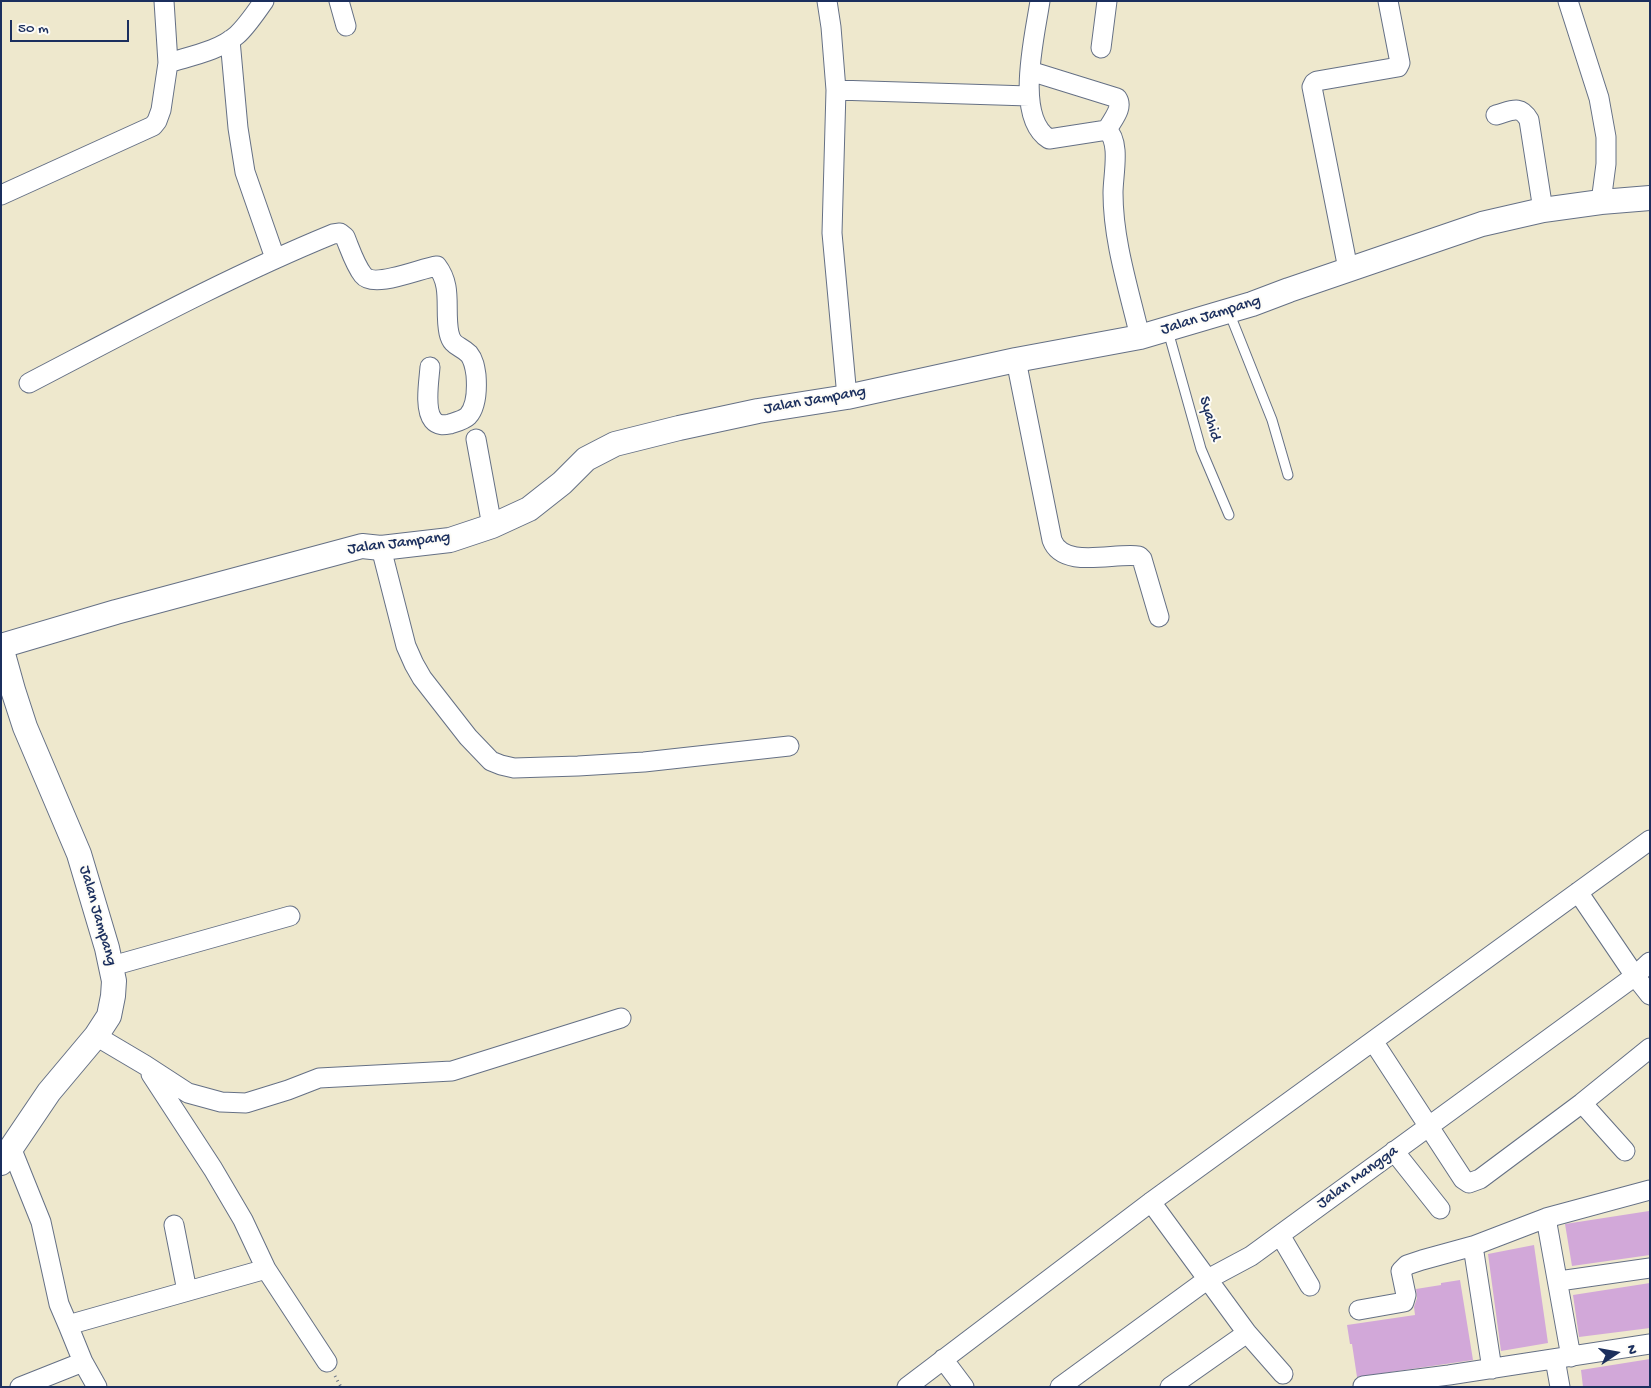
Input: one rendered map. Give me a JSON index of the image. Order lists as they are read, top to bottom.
{
  "streets": {
    "street": ["Jalan Jampang", "Jalan Mangga"],
    "lane": ["Syahid"]
  },
  "crossings": [
    ["Jalan Jampang", "Syahid"]
  ],
  "scale_bar": "50 m",
  "north": "right"
}
